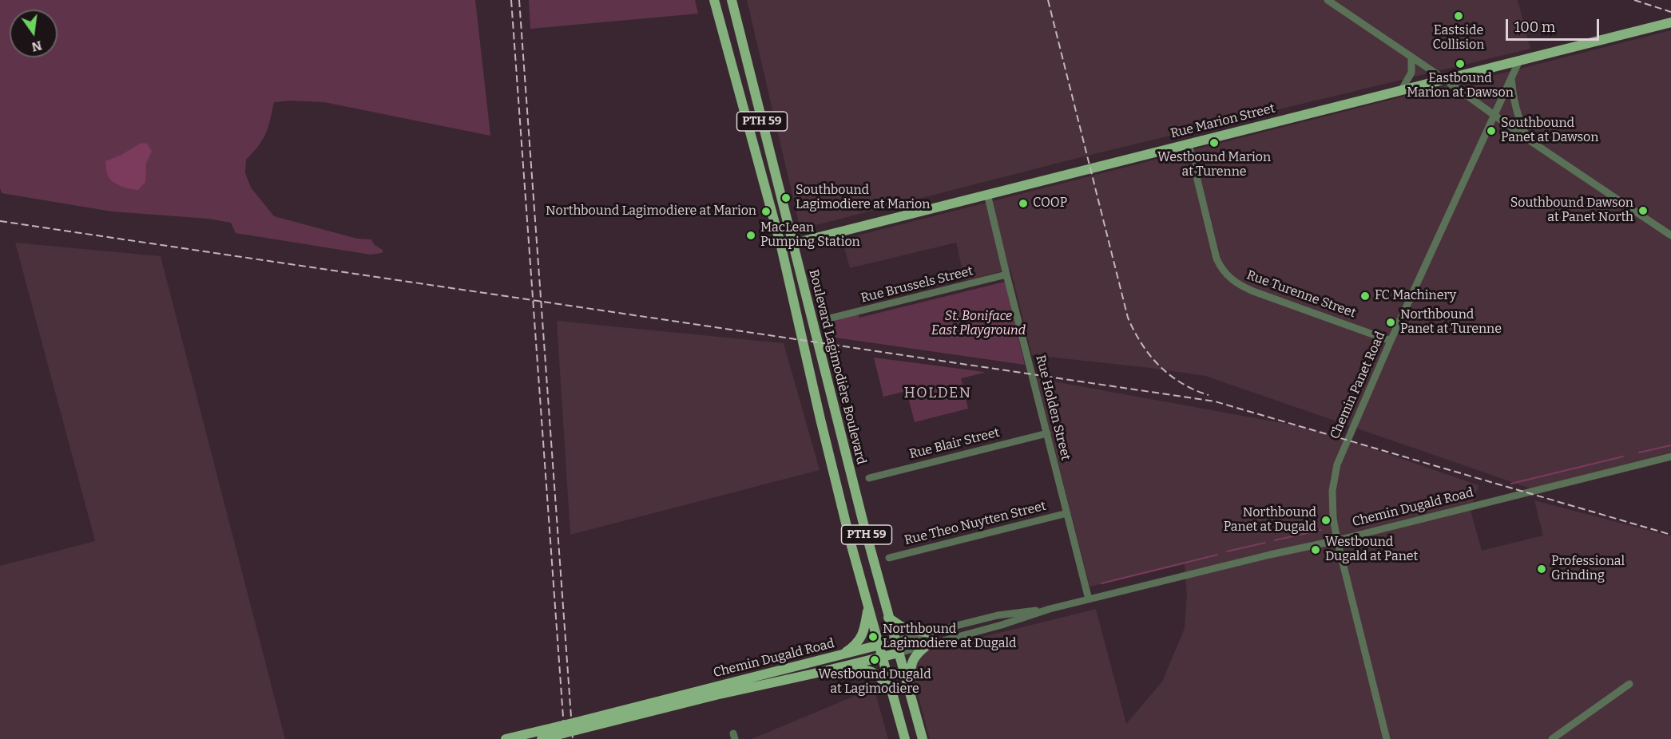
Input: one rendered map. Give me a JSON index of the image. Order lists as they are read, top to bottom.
{
  "streets": {
    "main road": [
      "PTH 59",
      "Rue Marion Street",
      "Boulevard Lagimodière Boulevard",
      "Chemin Dugald Road"
    ],
    "street": [
      "Rue Brussels Street",
      "Rue Turenne Street",
      "Chemin Panet Road",
      "Rue Holden Street",
      "Rue Blair Street",
      "Rue Theo Nuytten Street"
    ]
  },
  "crossings": [
    ["Rue Marion Street", "Rue Turenne Street"],
    ["Rue Marion Street", "Boulevard Lagimodière Boulevard"],
    ["Rue Marion Street", "Chemin Panet Road"],
    ["Rue Marion Street", "Rue Holden Street"],
    ["Rue Brussels Street", "Rue Holden Street"],
    ["Rue Turenne Street", "Chemin Panet Road"],
    ["Boulevard Lagimodière Boulevard", "Chemin Dugald Road"],
    ["Chemin Panet Road", "Chemin Dugald Road"],
    ["Rue Holden Street", "Rue Blair Street"],
    ["Rue Holden Street", "Chemin Dugald Road"],
    ["Rue Holden Street", "Rue Theo Nuytten Street"]
  ],
  "districts": ["HOLDEN"],
  "parks": ["St. Boniface East Playground"],
  "places": [
    "Eastside Collision",
    "Eastbound Marion at Dawson",
    "Southbound Panet at Dawson",
    "Westbound Marion at Turenne",
    "Southbound Lagimodiere at Marion",
    "COOP",
    "Southbound Dawson at Panet North",
    "Northbound Lagimodiere at Marion",
    "MacLean Pumping Station",
    "FC Machinery",
    "Northbound Panet at Turenne",
    "Northbound Panet at Dugald",
    "Westbound Dugald at Panet",
    "Professional Grinding",
    "Northbound Lagimodiere at Dugald",
    "Westbound Dugald at Lagimodiere"
  ],
  "scale_bar": "100 m",
  "north": "bottom"
}
